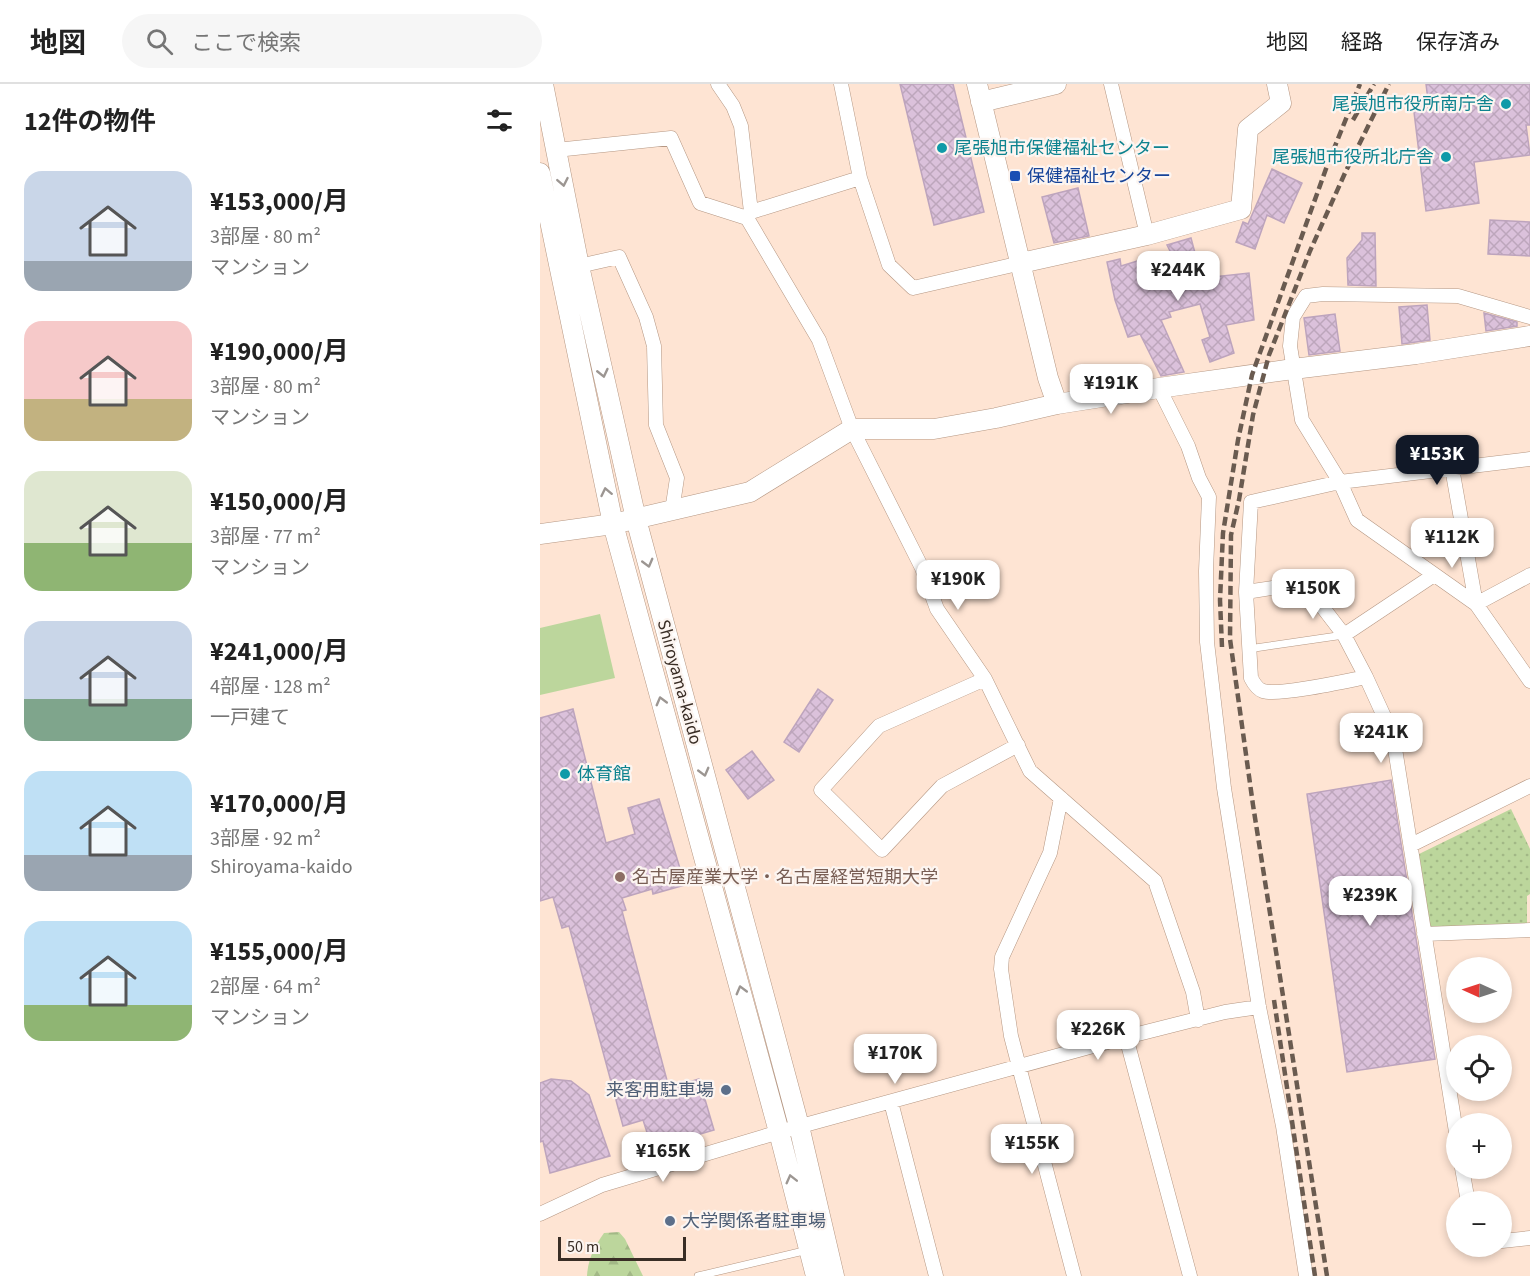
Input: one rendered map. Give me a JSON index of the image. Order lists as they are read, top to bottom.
{
  "streets": {
    "street": ["Shiroyama-kaido"]
  },
  "places": {
    "other": [
      "尾張旭市役所南庁舎",
      "尾張旭市保健福祉センター",
      "尾張旭市役所北庁舎",
      "体育館",
      "名古屋産業大学・名古屋経営短期大学",
      "来客用駐車場",
      "大学関係者駐車場"
    ],
    "transit": ["保健福祉センター"]
  },
  "scale_bar": "50 m",
  "north": "left",
  "page": {
    "header": "地図",
    "search": "ここで検索",
    "nav": ["地図", "経路", "保存済み"],
    "heading": "12件の物件",
    "list": [
      {
        "name": "¥153,000/月",
        "note": "3部屋 · 80 m² · マンション"
      },
      {
        "name": "¥190,000/月",
        "note": "3部屋 · 80 m² · マンション"
      },
      {
        "name": "¥150,000/月",
        "note": "3部屋 · 77 m² · マンション"
      },
      {
        "name": "¥241,000/月",
        "note": "4部屋 · 128 m² · 一戸建て"
      },
      {
        "name": "¥170,000/月",
        "note": "3部屋 · 92 m² · Shiroyama-kaido"
      },
      {
        "name": "¥155,000/月",
        "note": "2部屋 · 64 m² · マンション"
      }
    ],
    "price": [
      "¥244K",
      "¥191K",
      "¥153K",
      "¥112K",
      "¥190K",
      "¥150K",
      "¥241K",
      "¥239K",
      "¥226K",
      "¥170K",
      "¥155K",
      "¥165K"
    ],
    "map_buttons": ["+", "−"],
    "scale": "50 m"
  }
}
